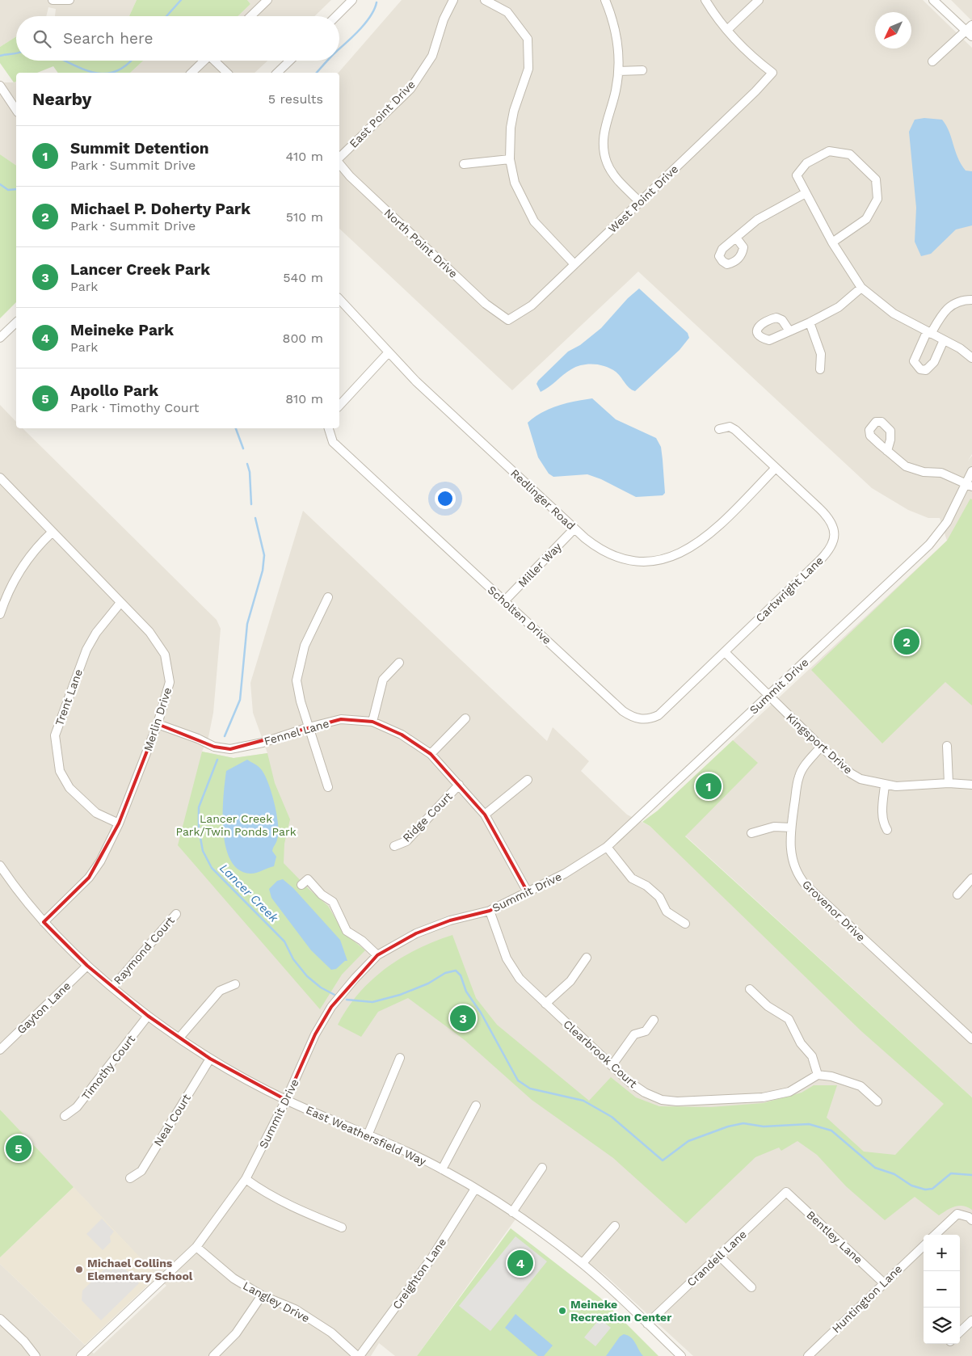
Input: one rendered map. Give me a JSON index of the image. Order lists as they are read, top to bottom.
{
  "streets": {
    "street": [
      "East Point Drive",
      "West Point Drive",
      "North Point Drive",
      "Redlinger Road",
      "Miller Way",
      "Cartwright Lane",
      "Scholten Drive",
      "Summit Drive",
      "Trent Lane",
      "Merlin Drive",
      "Fennel Lane",
      "Kingsport Drive",
      "Ridge Court",
      "Grovenor Drive",
      "Raymond Court",
      "Gayton Lane",
      "Clearbrook Court",
      "Timothy Court",
      "Neal Court",
      "East Weathersfield Way",
      "Bentley Lane",
      "Crandell Lane",
      "Creighton Lane",
      "Huntington Lane",
      "Langley Drive"
    ]
  },
  "crossings": [
    ["West Point Drive", "North Point Drive"],
    ["Redlinger Road", "Miller Way"],
    ["Redlinger Road", "Cartwright Lane"],
    ["Miller Way", "Scholten Drive"],
    ["Cartwright Lane", "Scholten Drive"],
    ["Cartwright Lane", "Kingsport Drive"],
    ["Scholten Drive", "Kingsport Drive"],
    ["Summit Drive", "Fennel Lane"],
    ["Summit Drive", "Kingsport Drive"],
    ["Summit Drive", "Clearbrook Court"],
    ["Summit Drive", "East Weathersfield Way"],
    ["Summit Drive", "Langley Drive"],
    ["Trent Lane", "Merlin Drive"],
    ["Merlin Drive", "Fennel Lane"],
    ["Merlin Drive", "East Weathersfield Way"],
    ["Fennel Lane", "Ridge Court"],
    ["Kingsport Drive", "Grovenor Drive"],
    ["Raymond Court", "East Weathersfield Way"],
    ["Gayton Lane", "East Weathersfield Way"],
    ["Timothy Court", "East Weathersfield Way"],
    ["Neal Court", "East Weathersfield Way"],
    ["East Weathersfield Way", "Crandell Lane"],
    ["East Weathersfield Way", "Creighton Lane"],
    ["Bentley Lane", "Crandell Lane"],
    ["Bentley Lane", "Huntington Lane"],
    ["Creighton Lane", "Langley Drive"]
  ],
  "water": ["Lancer Creek"],
  "parks": ["Lancer Creek Park/Twin Ponds Park"],
  "places": ["Michael Collins Elementary School", "Meineke Recreation Center"],
  "north": "bottom left",
  "page": {
    "search": "Search here",
    "heading": ["Nearby", "5 results"],
    "list": [
      {
        "mark": "1",
        "name": "Summit Detention",
        "note": "Park · Summit Drive",
        "value": "410 m"
      },
      {
        "mark": "2",
        "name": "Michael P. Doherty Park",
        "note": "Park · Summit Drive",
        "value": "510 m"
      },
      {
        "mark": "3",
        "name": "Lancer Creek Park",
        "note": "Park",
        "value": "540 m"
      },
      {
        "mark": "4",
        "name": "Meineke Park",
        "note": "Park",
        "value": "800 m"
      },
      {
        "mark": "5",
        "name": "Apollo Park",
        "note": "Park · Timothy Court",
        "value": "810 m"
      }
    ],
    "pins": [
      "2",
      "1",
      "3",
      "5",
      "4"
    ],
    "map_buttons": ["+", "−"]
  }
}
